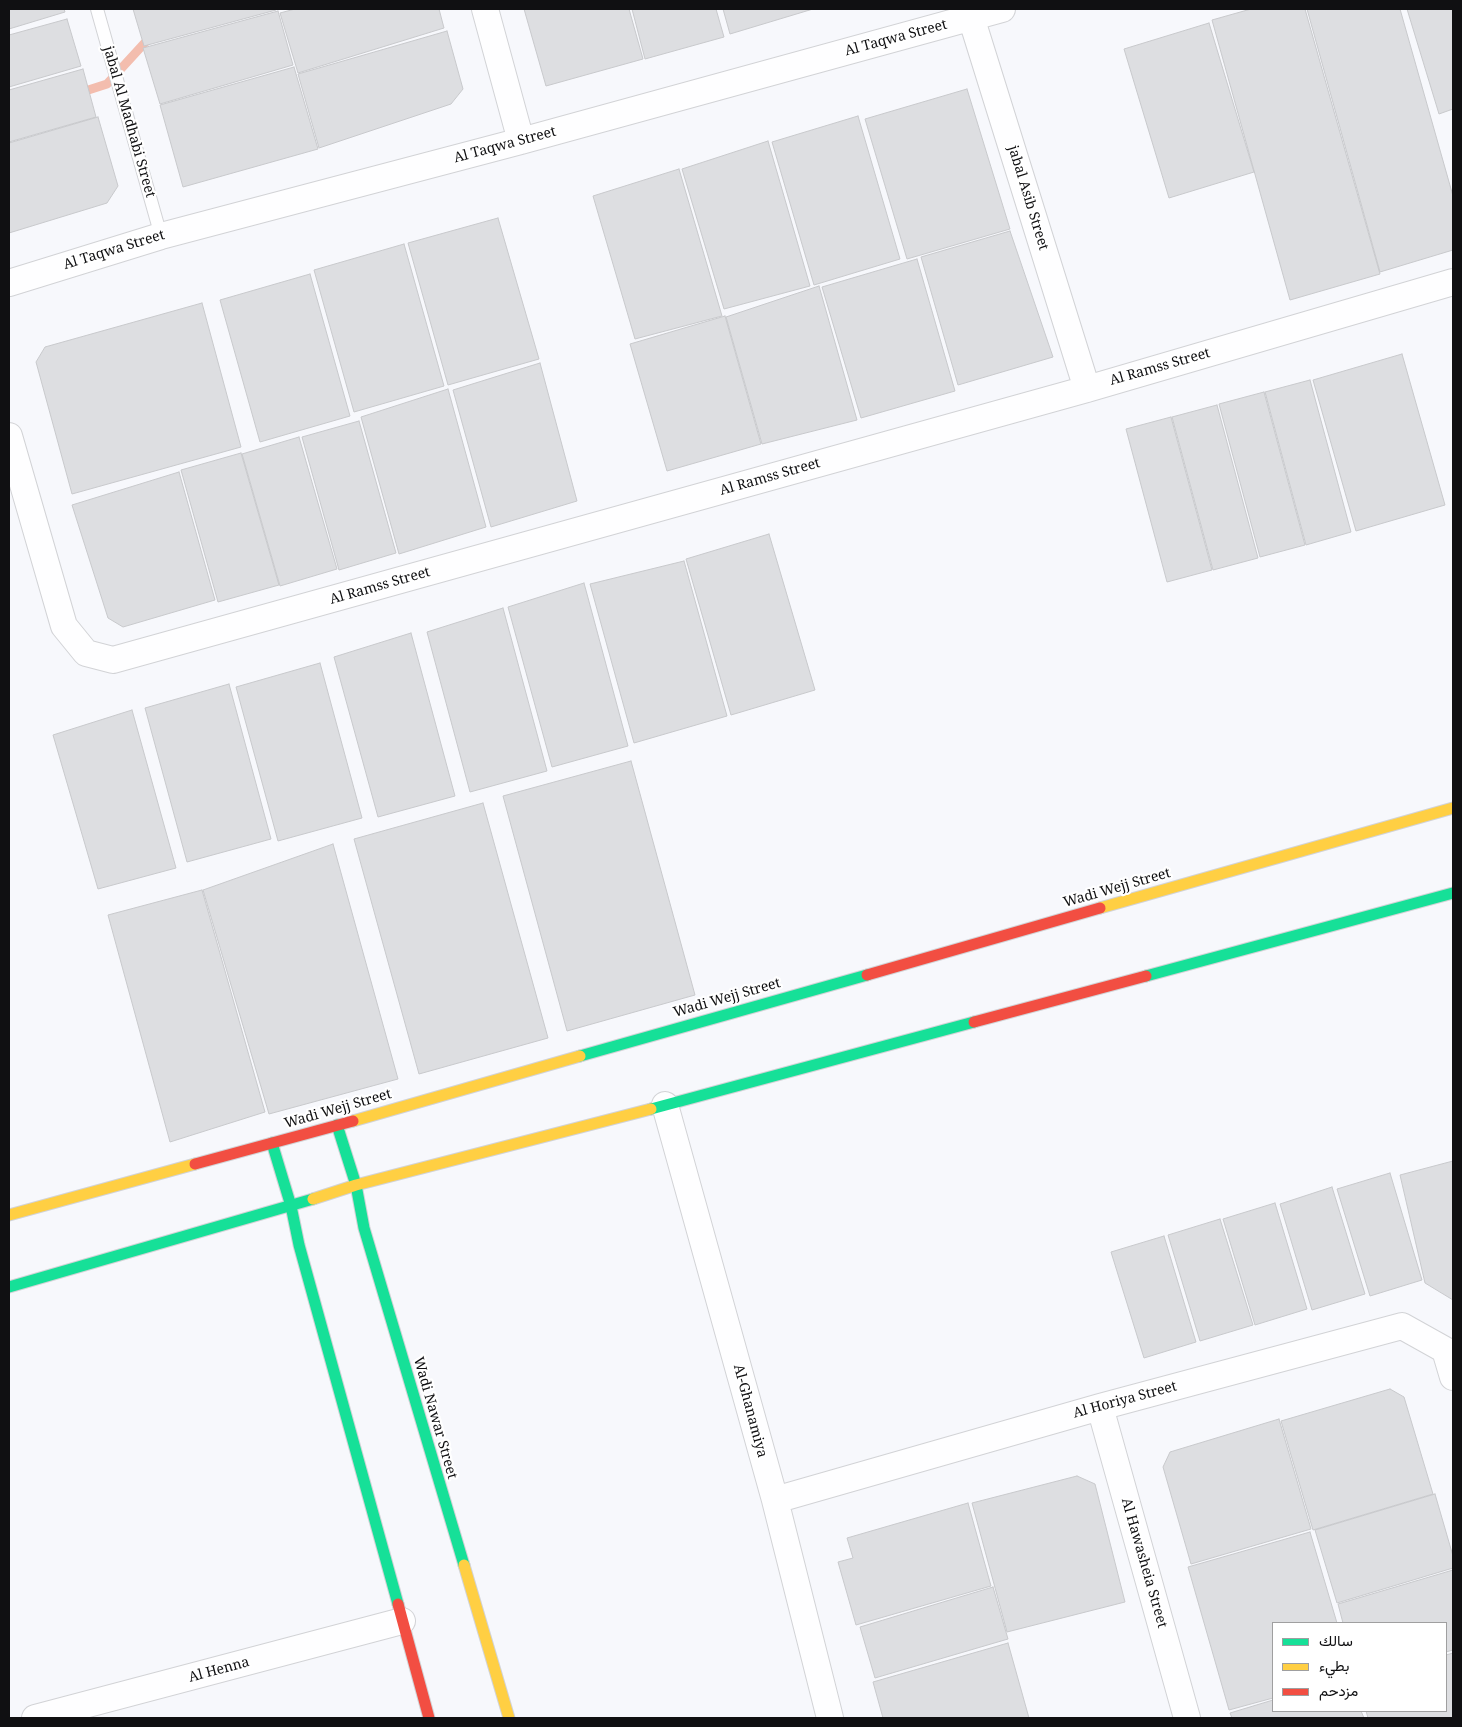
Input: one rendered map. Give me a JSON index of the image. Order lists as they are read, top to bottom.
{
  "streets": {
    "street": [
      "Al Taqwa Street",
      "jabal Asib Street",
      "Al Ramss Street",
      "Wadi Wejj Street",
      "Al Horiya Street",
      "Al-Ghanamiya",
      "Wadi Nawar Street",
      "Al Hawasheia Street",
      "Al Henna"
    ],
    "lane": ["jabal Al Madhabi Street"]
  },
  "crossings": [
    ["Al Taqwa Street", "jabal Al Madhabi Street"],
    ["Al Taqwa Street", "jabal Asib Street"],
    ["jabal Asib Street", "Al Ramss Street"],
    ["Wadi Wejj Street", "Wadi Nawar Street"],
    ["Al Horiya Street", "Al-Ghanamiya"],
    ["Al Horiya Street", "Al Hawasheia Street"]
  ],
  "legend": ["سالك", "بطيء", "مزدحم"]
}
